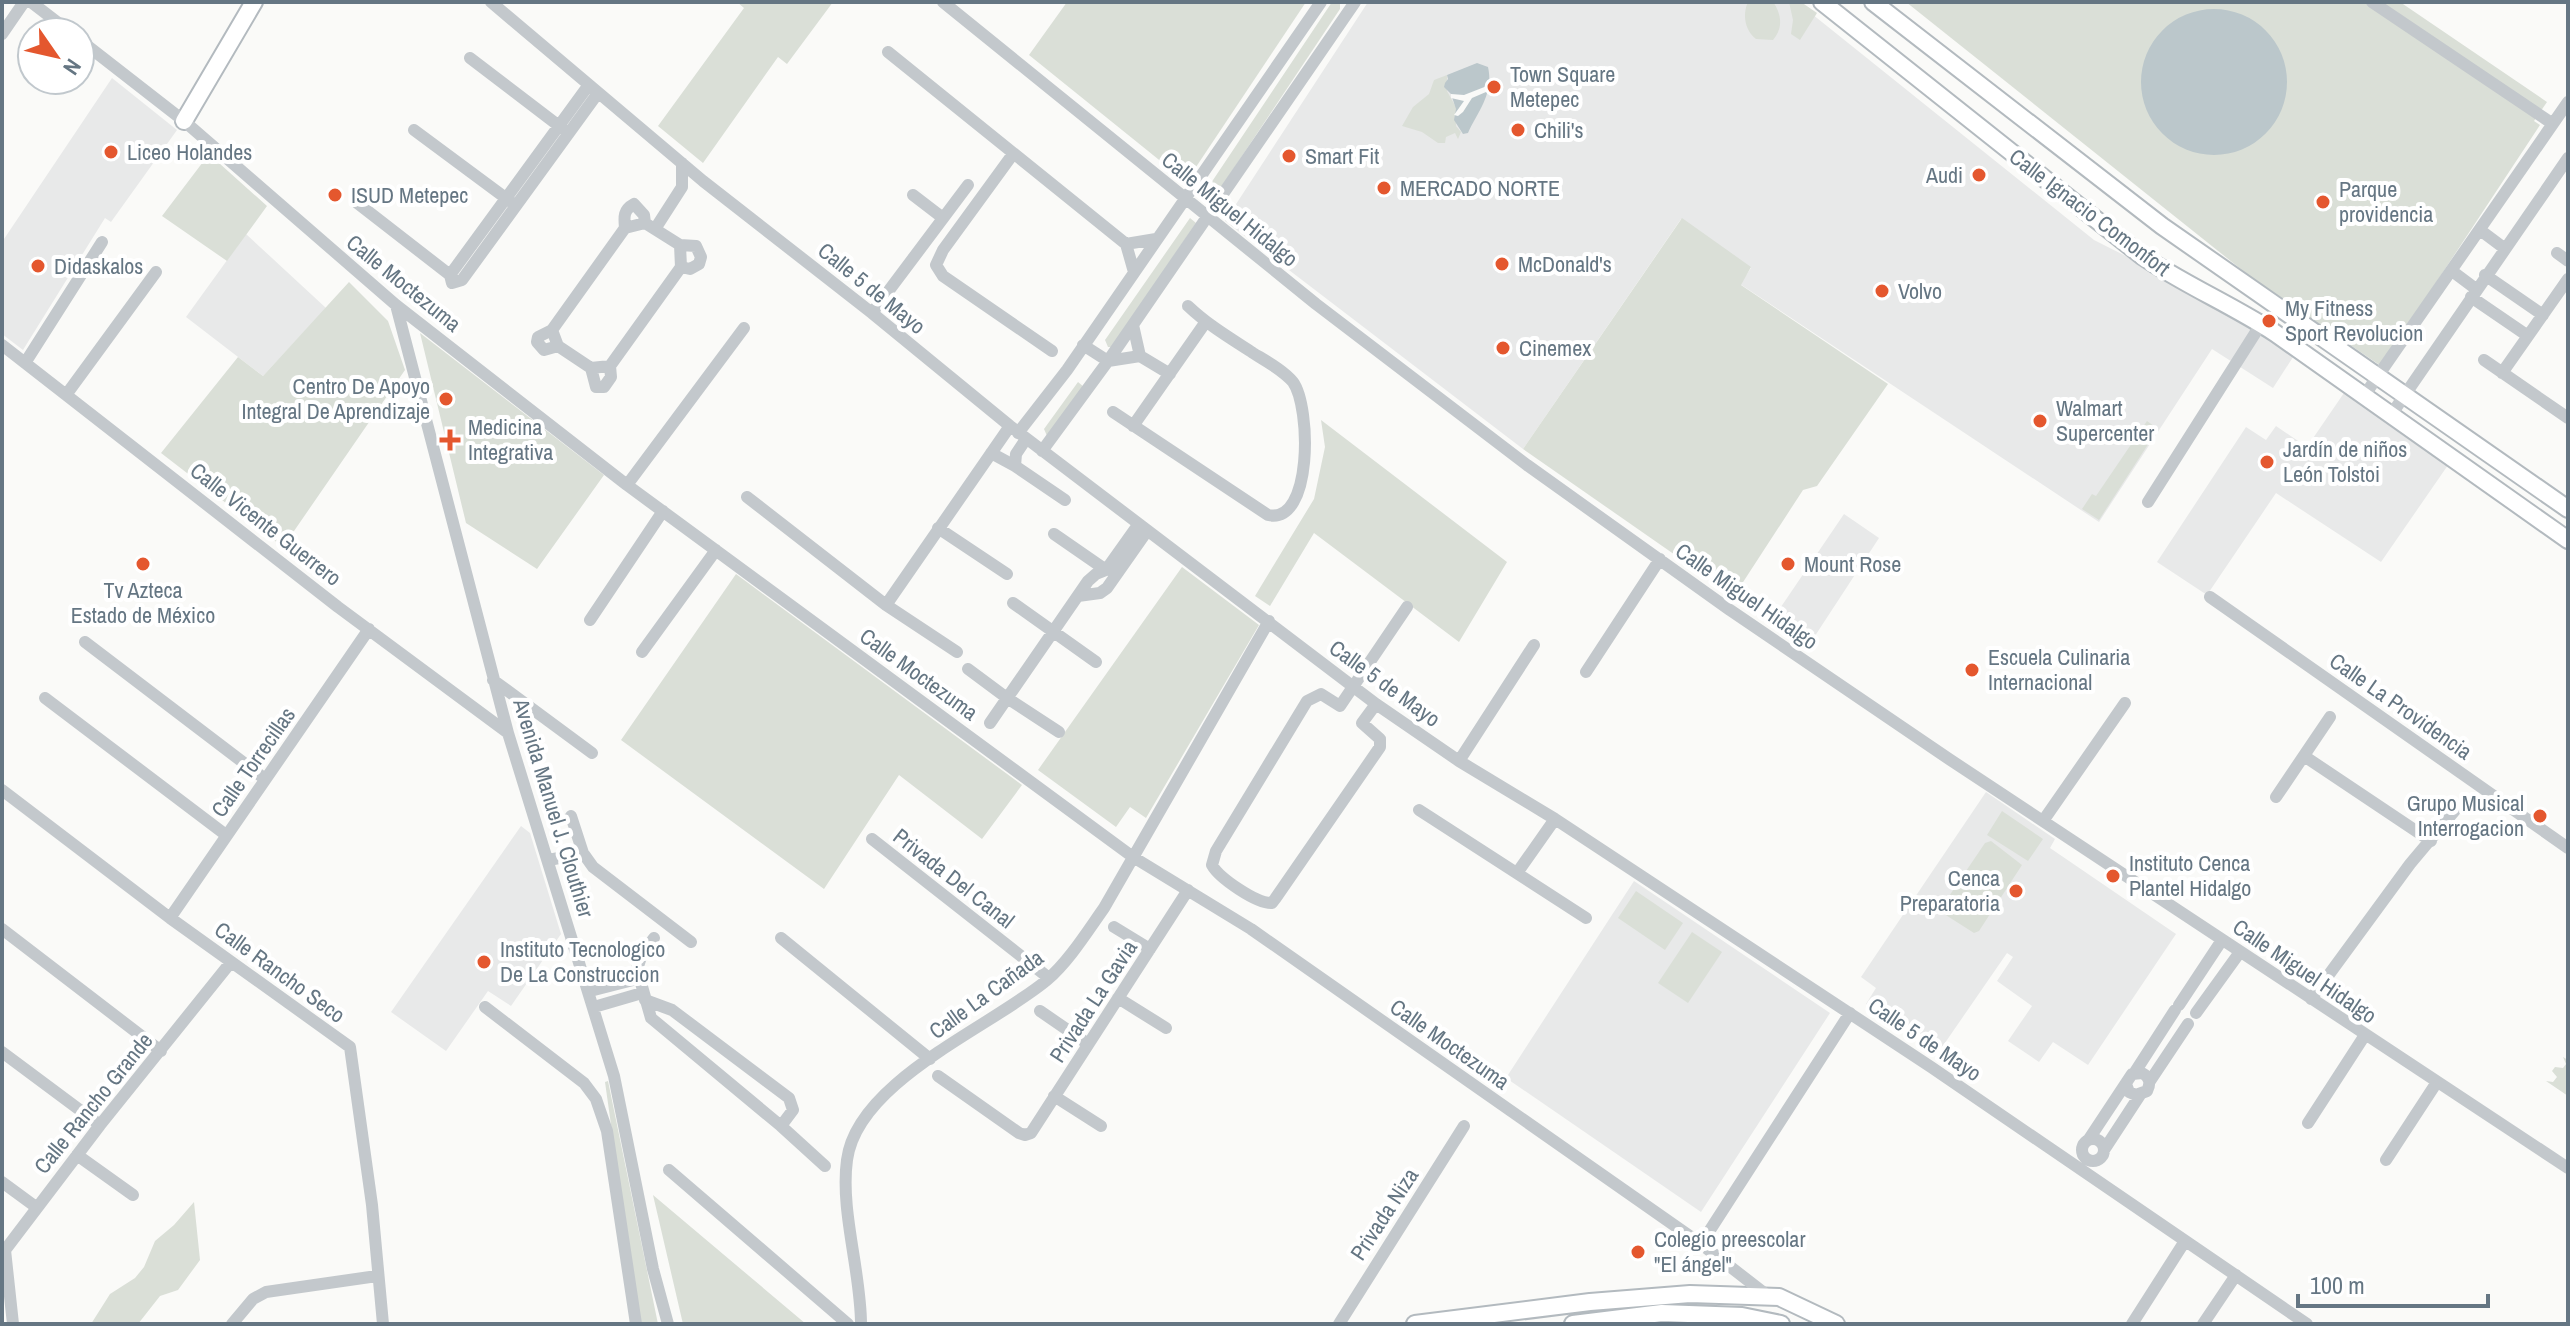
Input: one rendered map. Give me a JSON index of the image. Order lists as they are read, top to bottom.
{
  "streets": {
    "main road": ["Calle Ignacio Comonfort"],
    "street": [
      "Calle Miguel Hidalgo",
      "Calle Moctezuma",
      "Calle 5 de Mayo",
      "Calle Vicente Guerrero",
      "Calle La Providencia",
      "Calle Torrecillas",
      "Avenida Manuel J. Clouthier",
      "Privada Del Canal",
      "Calle Rancho Seco",
      "Calle La Cañada",
      "Privada La Gavia",
      "Calle Rancho Grande",
      "Privada Niza"
    ]
  },
  "crossings": [
    ["Calle Moctezuma", "Avenida Manuel J. Clouthier"],
    ["Calle Moctezuma", "Calle La Cañada"],
    ["Calle Moctezuma", "Privada La Gavia"],
    ["Calle 5 de Mayo", "Calle La Cañada"],
    ["Calle Vicente Guerrero", "Calle Torrecillas"],
    ["Calle Vicente Guerrero", "Avenida Manuel J. Clouthier"],
    ["Calle Torrecillas", "Calle Rancho Seco"],
    ["Privada Del Canal", "Calle La Cañada"],
    ["Calle Rancho Seco", "Calle Rancho Grande"]
  ],
  "places": {
    "other": [
      "Town Square Metepec",
      "Chili's",
      "Liceo Holandes",
      "Smart Fit",
      "Audi",
      "MERCADO NORTE",
      "ISUD Metepec",
      "Parque providencia",
      "McDonald's",
      "Didaskalos",
      "Volvo",
      "My Fitness Sport Revolucion",
      "Cinemex",
      "Centro De Apoyo Integral De Aprendizaje",
      "Walmart Supercenter",
      "Jardín de niños León Tolstoi",
      "Tv Azteca Estado de México",
      "Mount Rose",
      "Escuela Culinaria Internacional",
      "Grupo Musical Interrogacion",
      "Instituto Cenca Plantel Hidalgo",
      "Cenca Preparatoria",
      "Instituto Tecnologico De La Construccion",
      "Colegio preescolar \"El ángel\""
    ],
    "health": ["Medicina Integrativa"]
  },
  "scale_bar": "100 m",
  "north": "bottom right"
}
